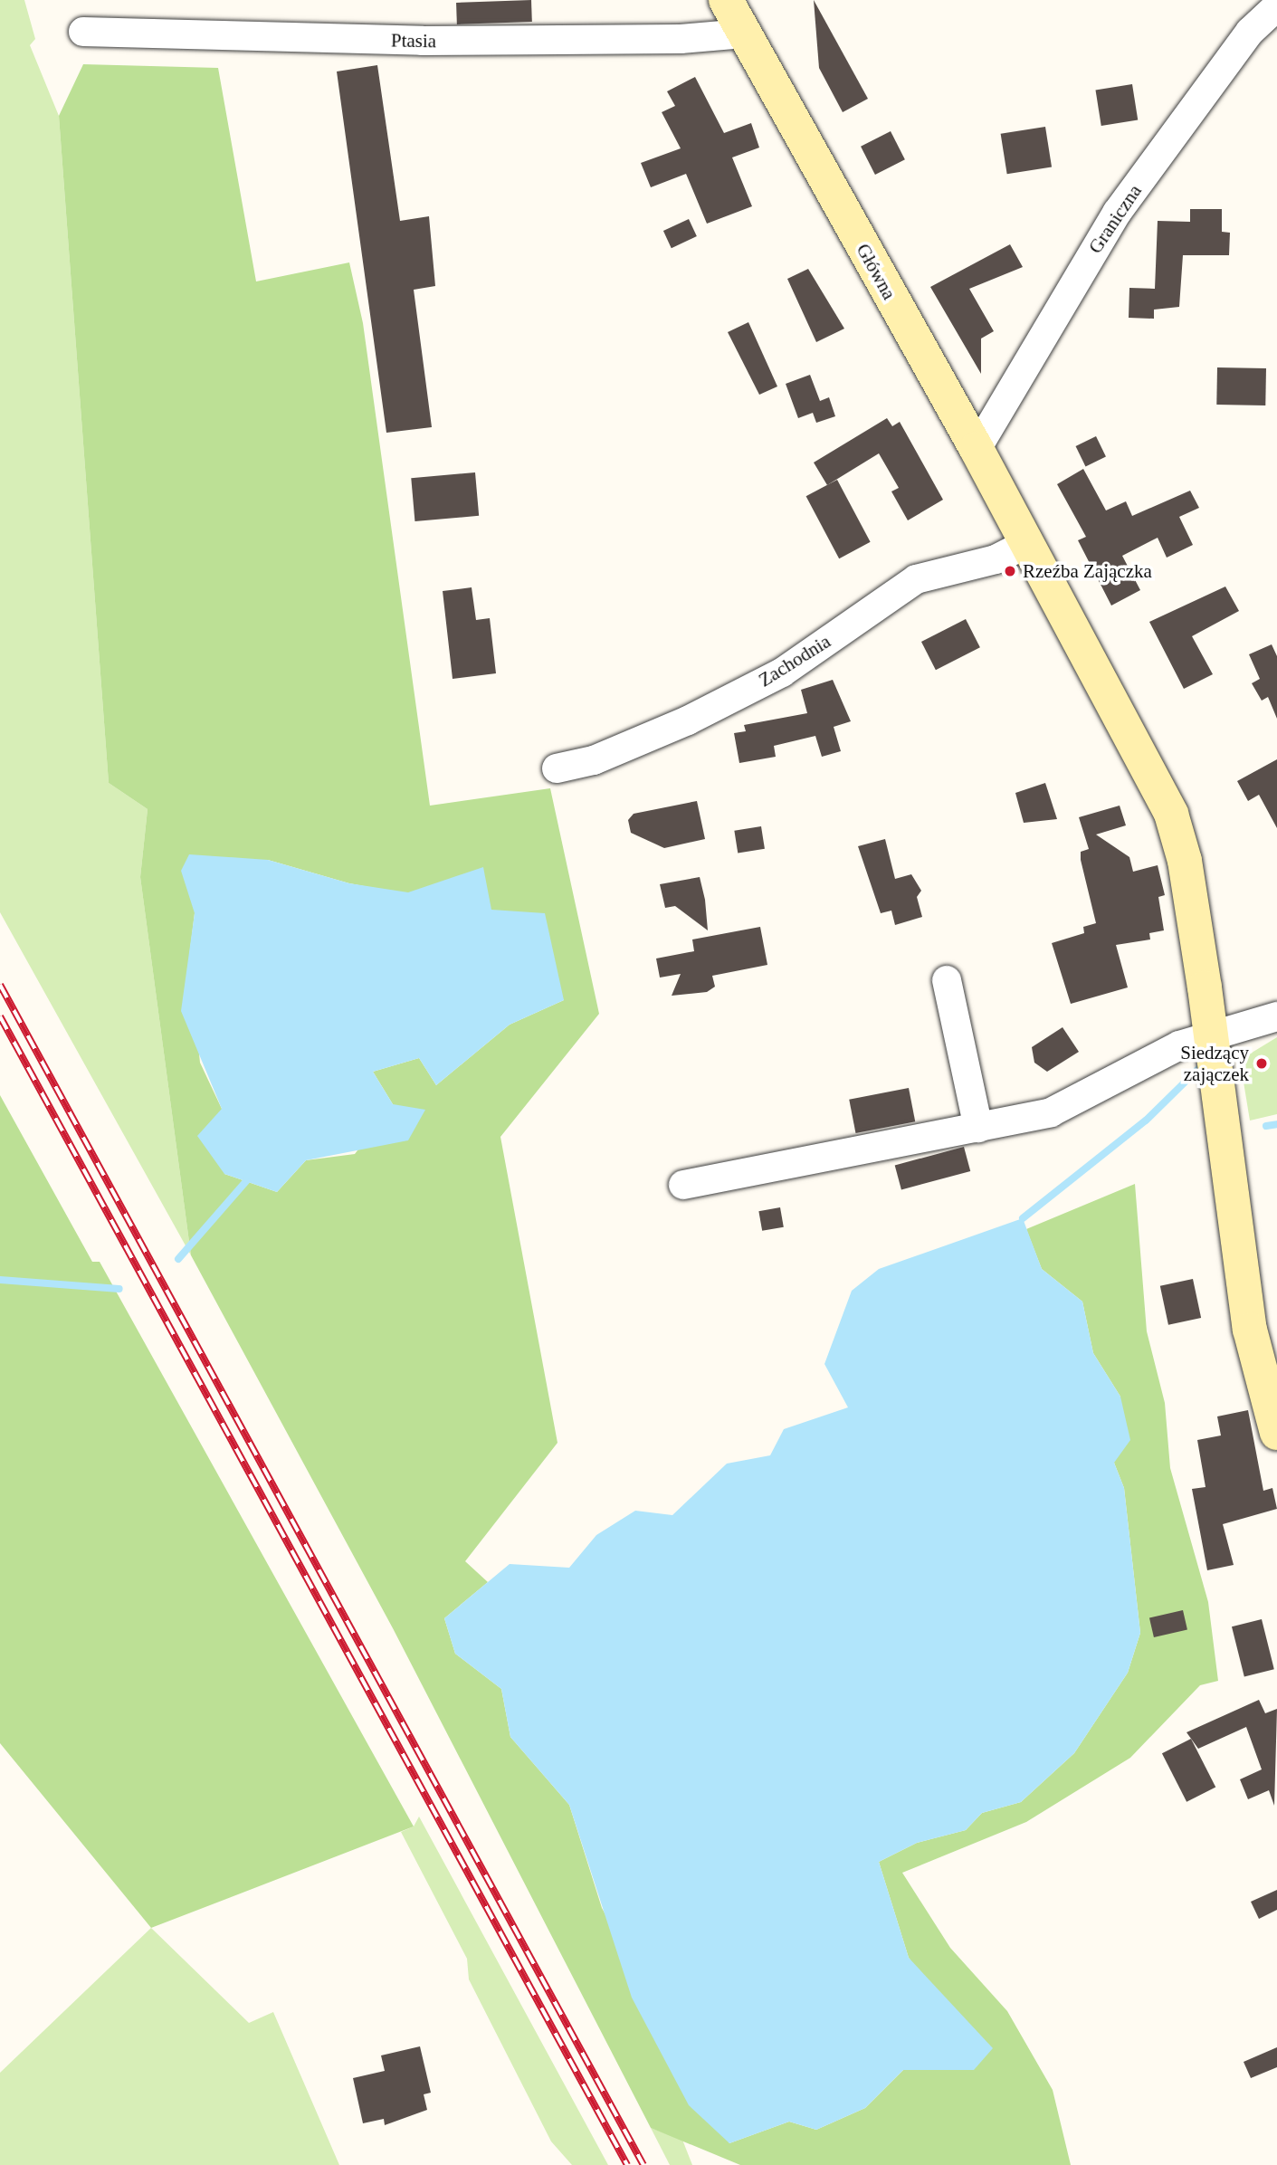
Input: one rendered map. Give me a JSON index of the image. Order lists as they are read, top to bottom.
{
  "streets": {
    "main road": ["Główna"],
    "street": ["Ptasia", "Graniczna", "Zachodnia"]
  },
  "crossings": [
    ["Ptasia", "Główna"],
    ["Graniczna", "Główna"],
    ["Główna", "Zachodnia"]
  ],
  "places": ["Rzeźba Zajączka", "Siedzący zajączek"]
}
